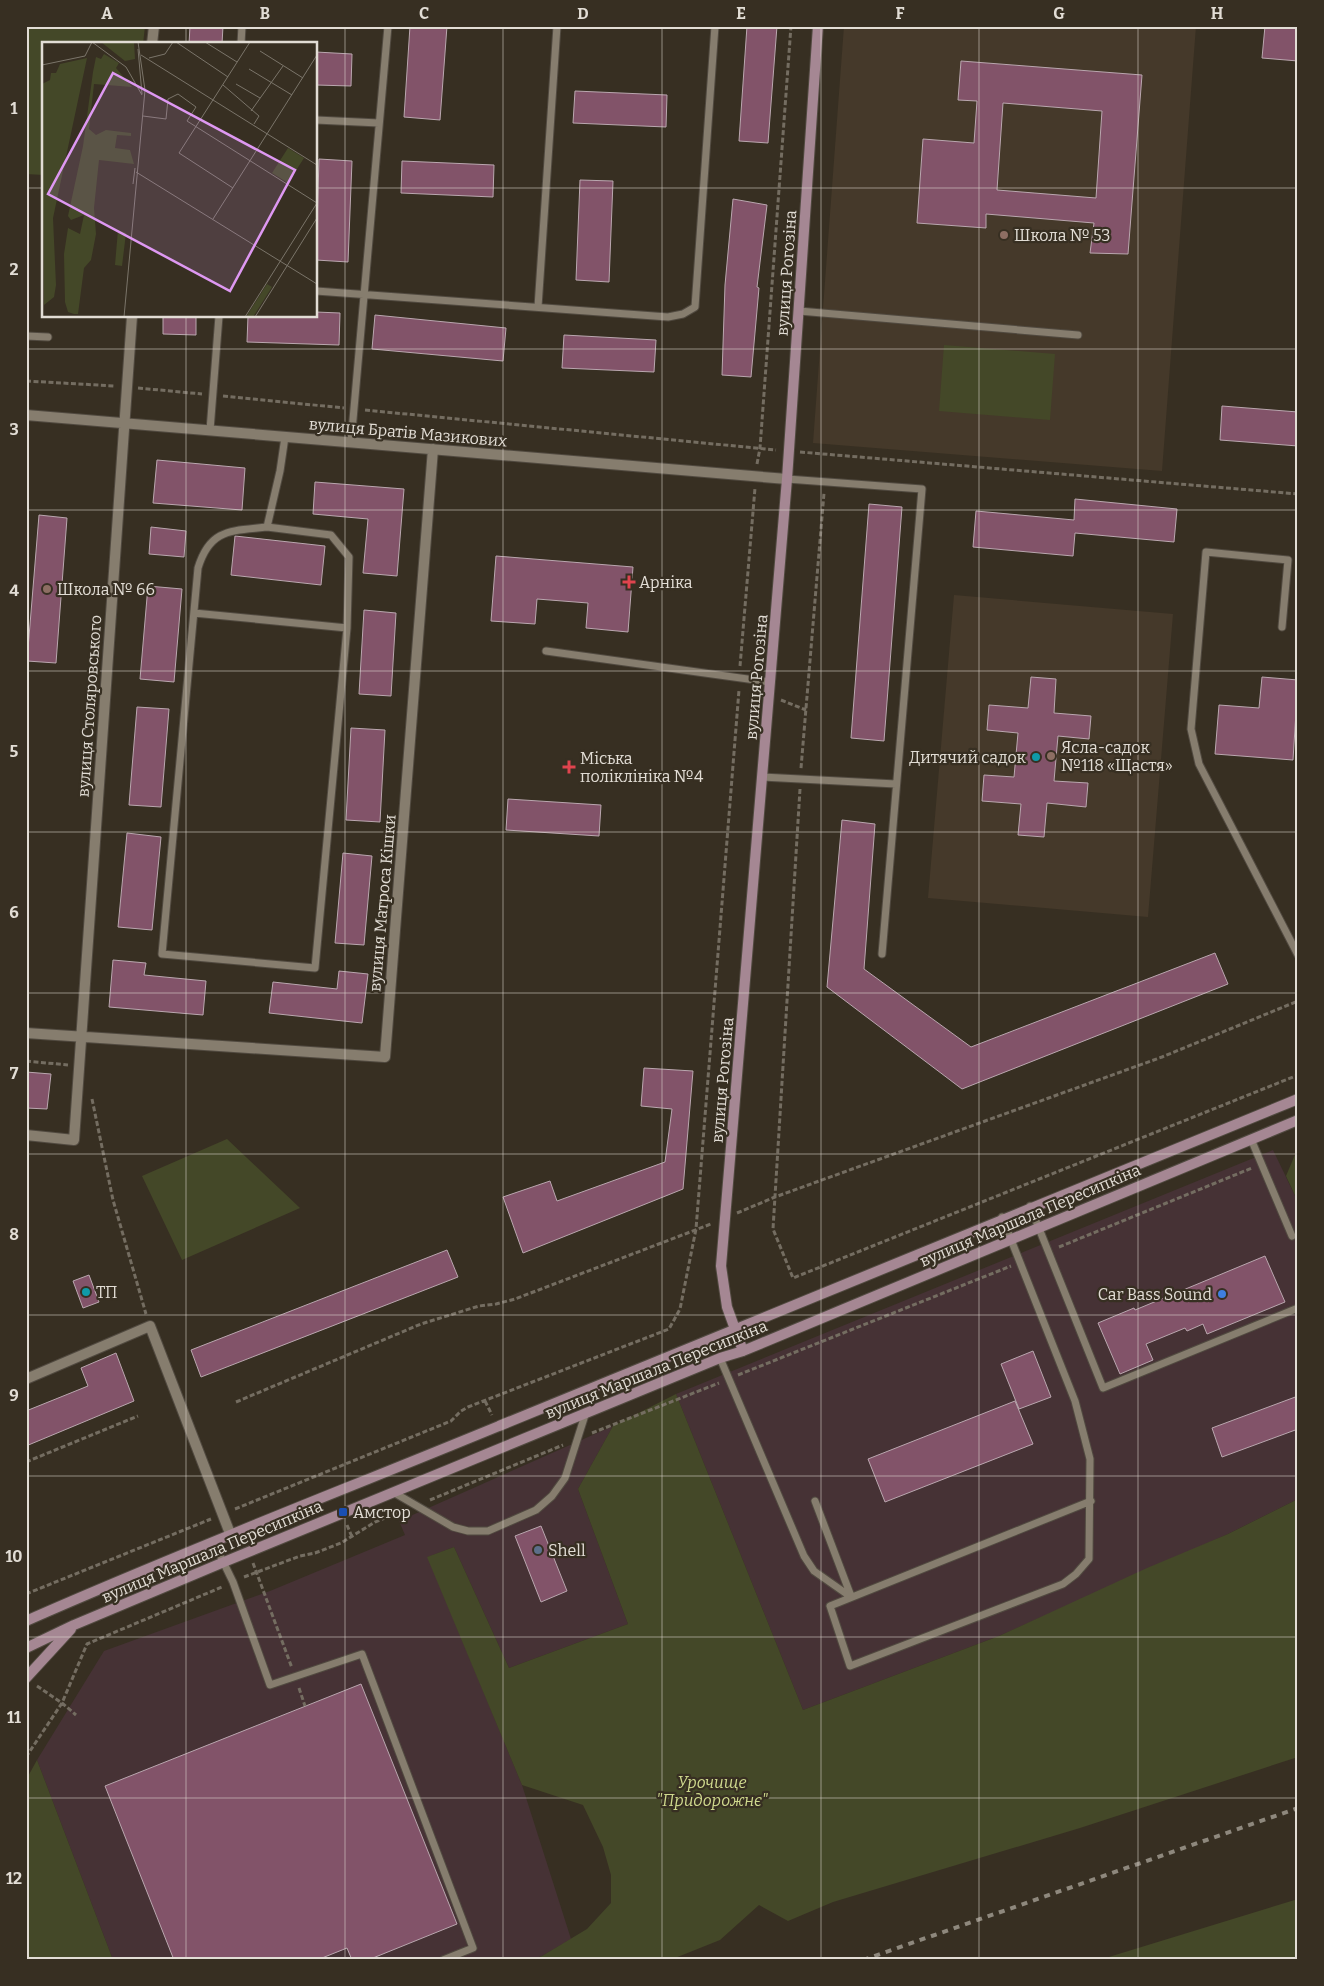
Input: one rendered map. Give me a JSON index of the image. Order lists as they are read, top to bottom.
{
  "streets": {
    "main road": ["вулиця Рогозіна", "вулиця Маршала Пересипкіна"],
    "street": ["вулиця Братів Мазикових", "вулиця Столяровського", "вулиця Матроса Кішки"]
  },
  "crossings": [
    ["вулиця Рогозіна", "вулиця Братів Мазикових"],
    ["вулиця Рогозіна", "вулиця Маршала Пересипкіна"],
    ["вулиця Братів Мазикових", "вулиця Столяровського"],
    ["вулиця Братів Мазикових", "вулиця Матроса Кішки"],
    ["вулиця Столяровського", "вулиця Матроса Кішки"]
  ],
  "parks": ["Урочище \"Придорожнє\""],
  "places": {
    "other": [
      "Школа № 53",
      "Школа № 66",
      "Ясла-садок №118 «Щастя»",
      "Дитячий садок",
      "ТП",
      "Car Bass Sound",
      "Shell"
    ],
    "health": ["Арніка", "Міська поліклініка №4"],
    "transit": ["Амстор"]
  },
  "grid": {
    "columns": [
      "A",
      "B",
      "C",
      "D",
      "E",
      "F",
      "G",
      "H"
    ],
    "rows": [
      "1",
      "2",
      "3",
      "4",
      "5",
      "6",
      "7",
      "8",
      "9",
      "10",
      "11",
      "12"
    ]
  }
}
